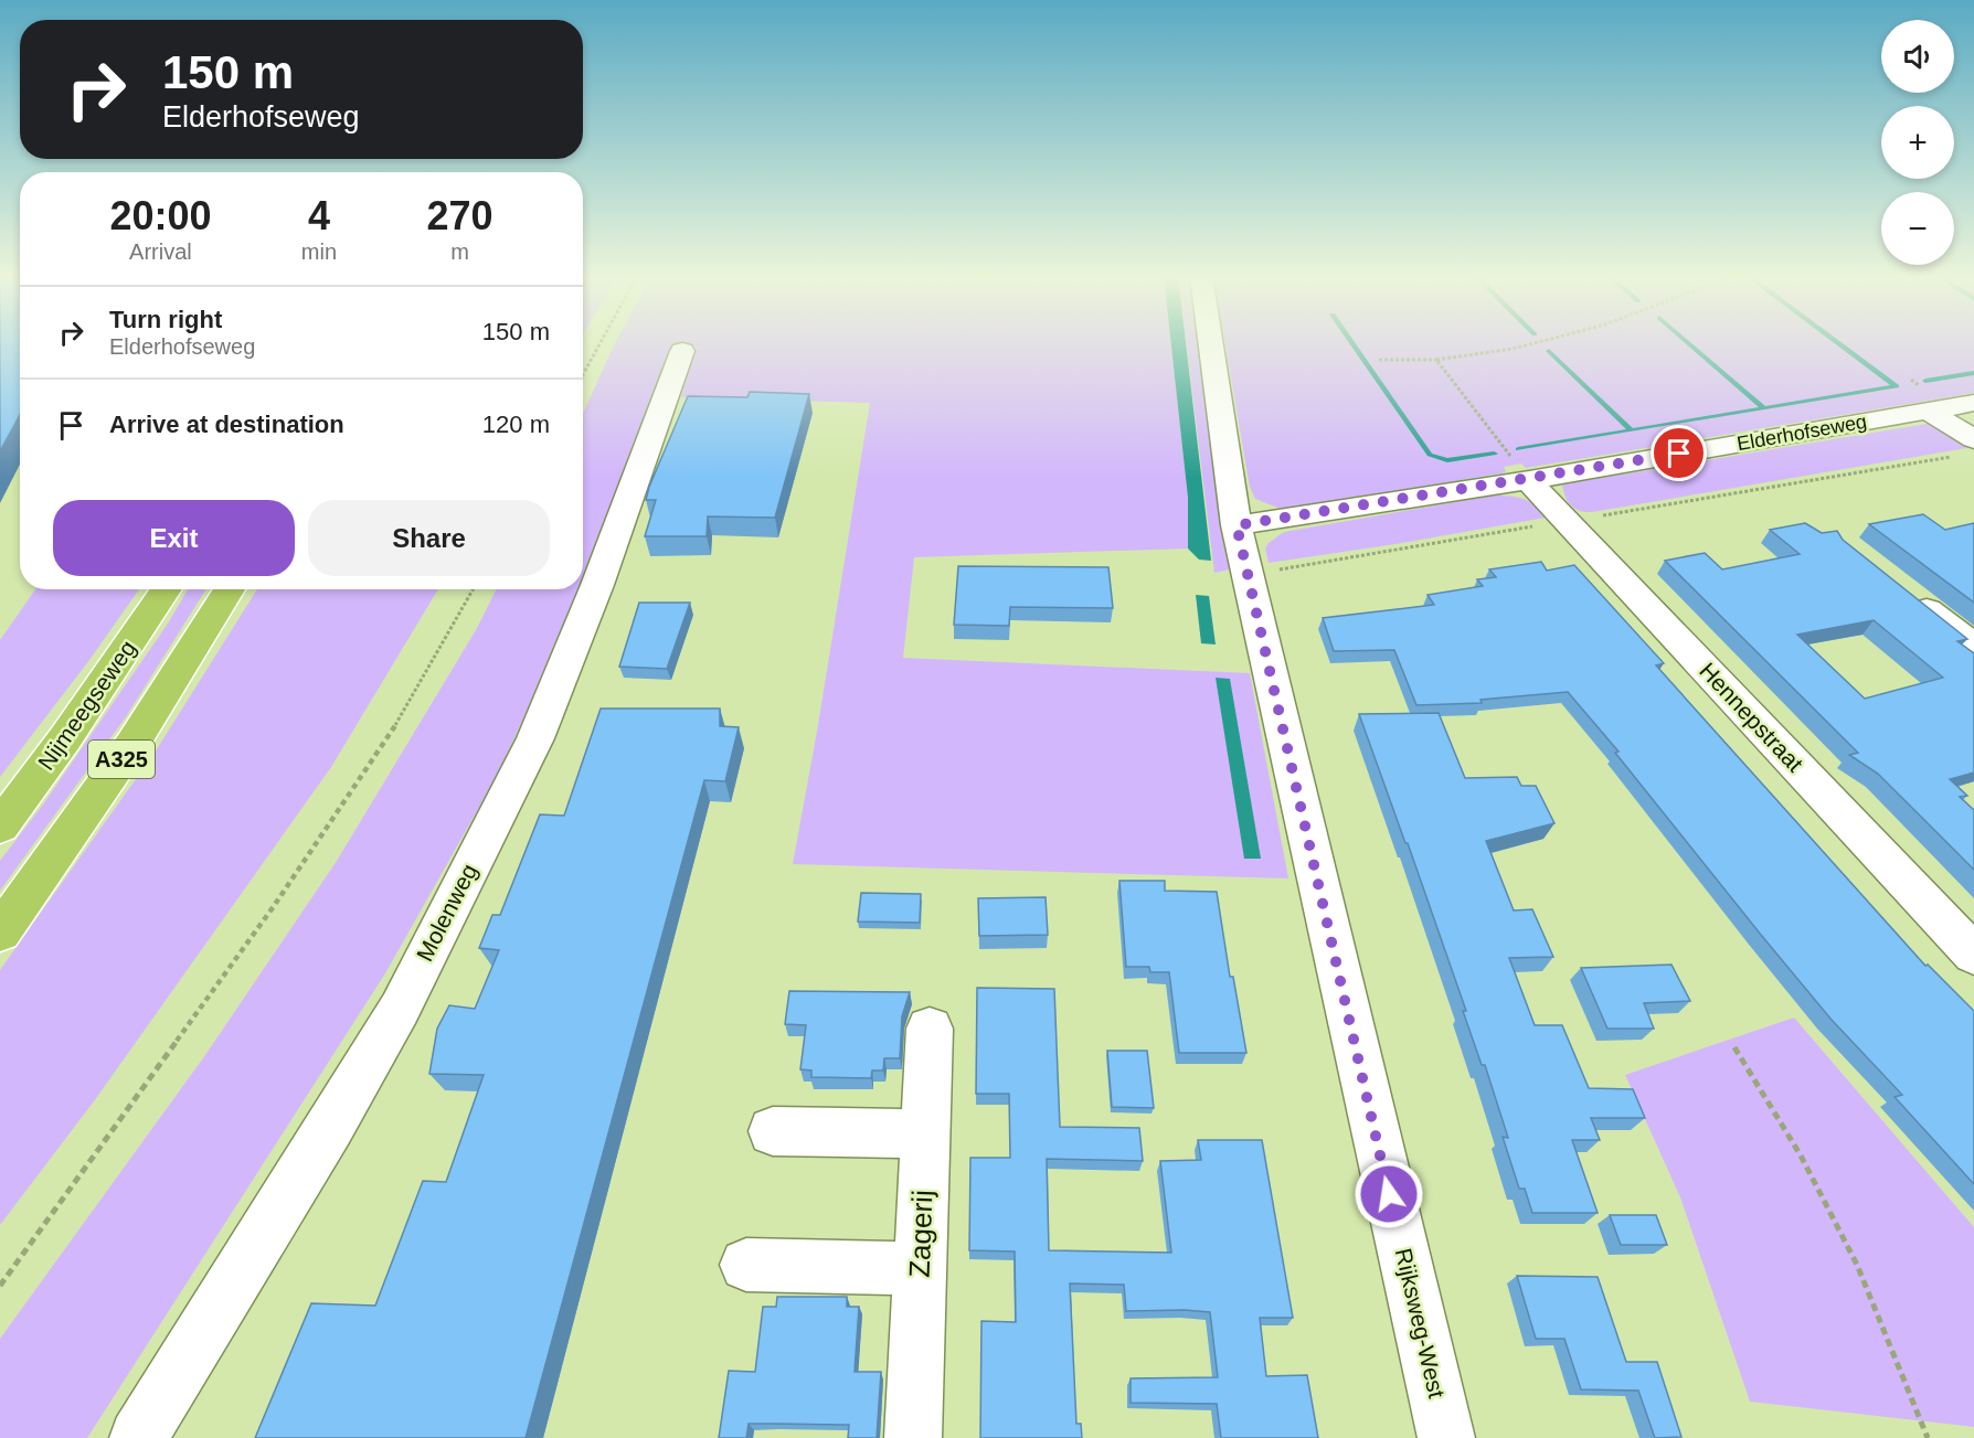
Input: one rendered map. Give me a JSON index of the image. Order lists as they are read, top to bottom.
{
  "streets": {
    "highway": ["Nijmeegseweg", "A325"],
    "street": [
      "Elderhofseweg",
      "Hennepstraat",
      "Molenweg",
      "Zagerij",
      "Rijksweg-West"
    ]
  },
  "crossings": [
    ["Elderhofseweg", "Hennepstraat"],
    ["Elderhofseweg", "Rijksweg-West"]
  ],
  "page": {
    "map_buttons": ["+", "−"],
    "turn": ["150 m", "Elderhofseweg"],
    "eta": [
      "20:00",
      "Arrival",
      "4",
      "min",
      "270",
      "m"
    ],
    "list": [
      {
        "name": "Turn right",
        "note": "Elderhofseweg",
        "value": "150 m"
      },
      {
        "name": "Arrive at destination",
        "value": "120 m"
      }
    ],
    "buttons": ["Exit", "Share"]
  }
}
